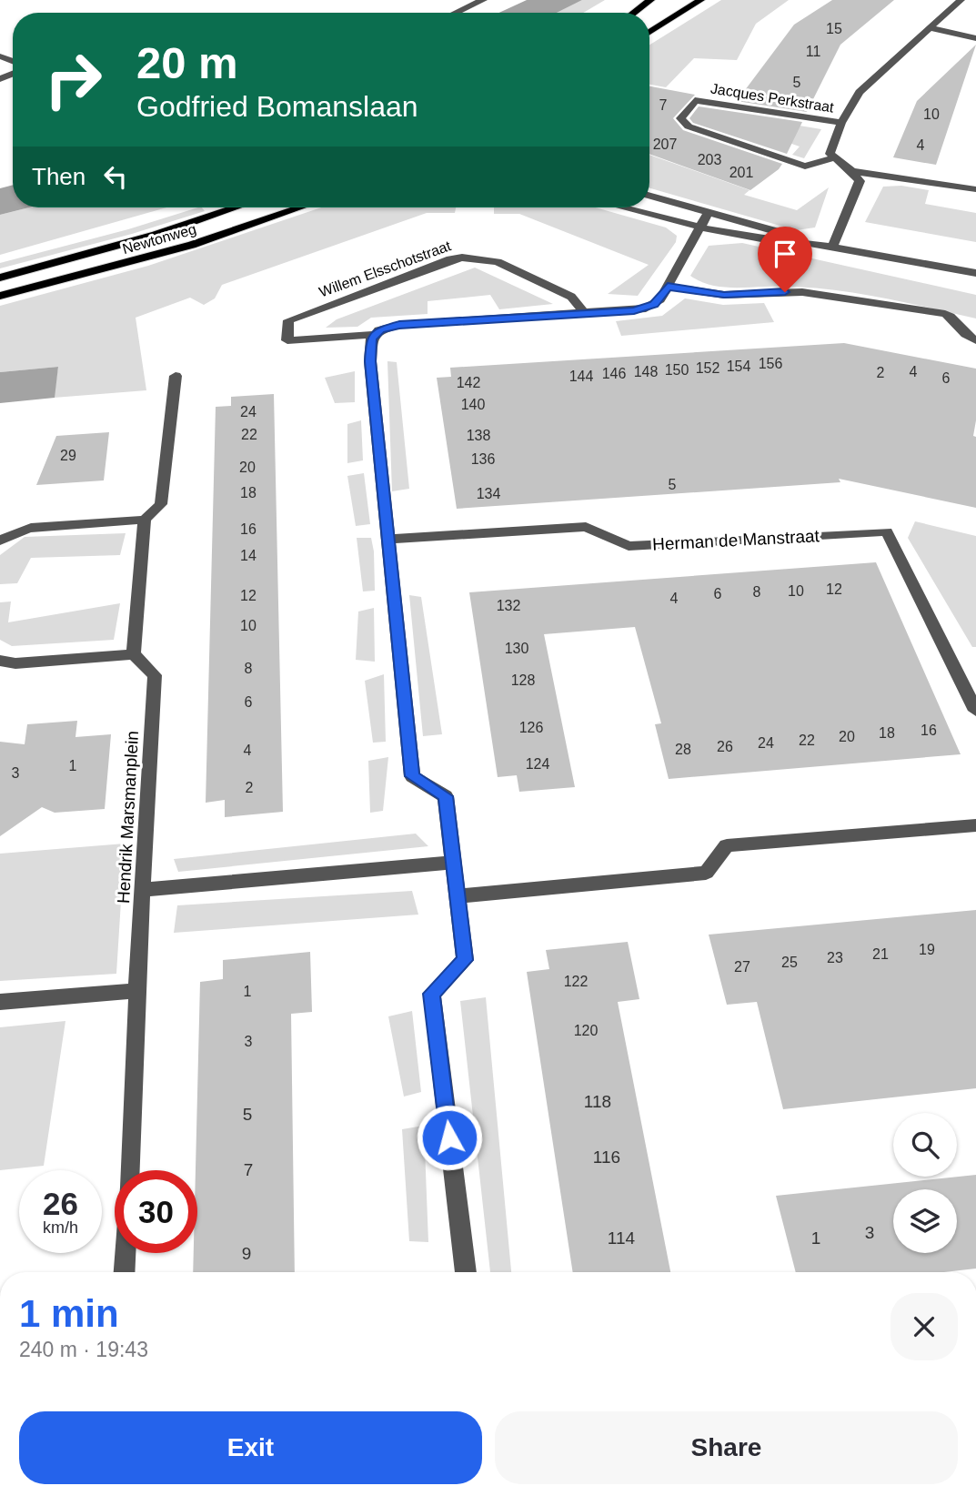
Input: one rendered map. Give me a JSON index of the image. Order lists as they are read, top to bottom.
{
  "streets": {
    "main road": ["Newtonweg"],
    "street": [
      "Jacques Perkstraat",
      "Willem Elsschotstraat",
      "Herman de Manstraat",
      "Hendrik Marsmanplein"
    ]
  },
  "house_numbers": [
    "15",
    "11",
    "5",
    "7",
    "10",
    "207",
    "4",
    "203",
    "201",
    "156",
    "154",
    "152",
    "150",
    "148",
    "4",
    "2",
    "146",
    "144",
    "6",
    "142",
    "140",
    "24",
    "22",
    "138",
    "29",
    "136",
    "20",
    "5",
    "18",
    "134",
    "16",
    "14",
    "12",
    "10",
    "8",
    "6",
    "12",
    "4",
    "132",
    "10",
    "130",
    "8",
    "128",
    "6",
    "126",
    "16",
    "18",
    "20",
    "22",
    "24",
    "26",
    "28",
    "4",
    "124",
    "1",
    "3",
    "2",
    "19",
    "21",
    "23",
    "25",
    "27",
    "122",
    "1",
    "120",
    "3",
    "118",
    "5",
    "116",
    "7",
    "3",
    "114",
    "1",
    "9"
  ],
  "page": {
    "turn": ["20 m", "Godfried Bomanslaan"],
    "then": "Then",
    "speed": "26 km/h",
    "limit": "30",
    "heading": ["1 min", "240 m · 19:43"],
    "buttons": ["Exit", "Share"]
  }
}
